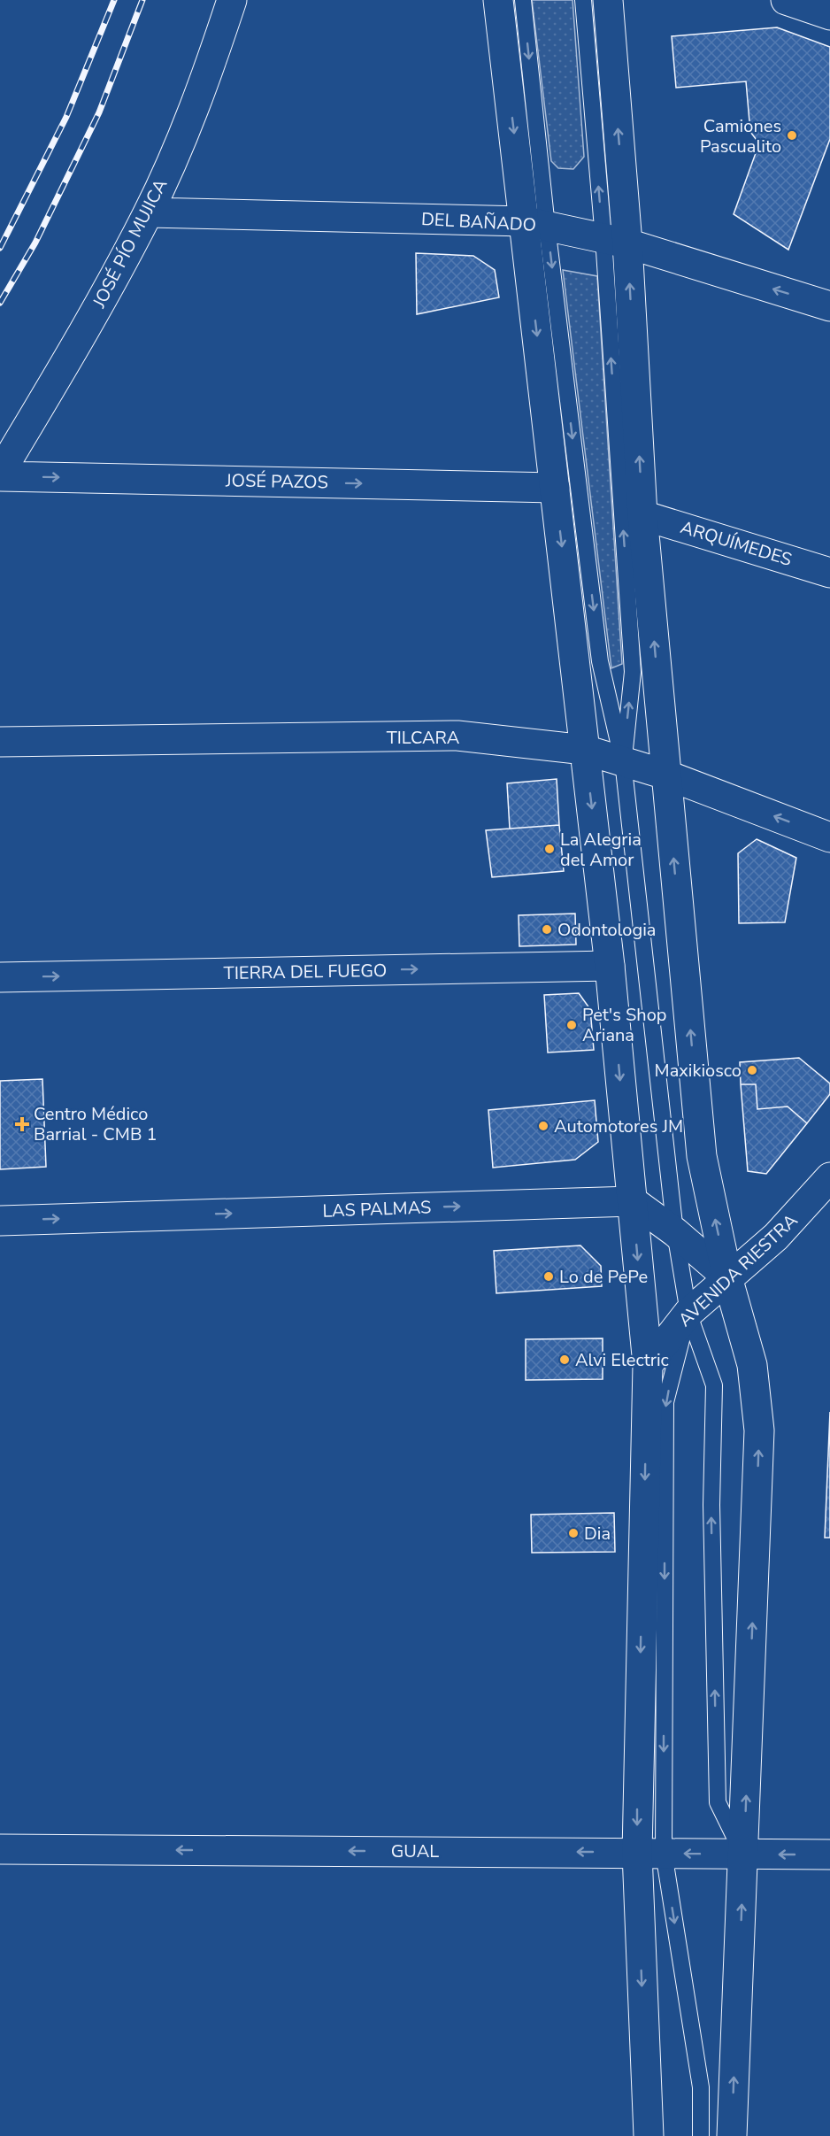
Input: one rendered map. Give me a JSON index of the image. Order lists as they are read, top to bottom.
{
  "streets": {
    "street": [
      "DEL BAÑADO",
      "JOSÉ PÍO MUJICA",
      "JOSÉ PAZOS",
      "ARQUÍMEDES",
      "TILCARA",
      "TIERRA DEL FUEGO",
      "LAS PALMAS",
      "AVENIDA RIESTRA",
      "GUAL"
    ]
  },
  "crossings": [
    ["DEL BAÑADO", "JOSÉ PÍO MUJICA"],
    ["JOSÉ PÍO MUJICA", "JOSÉ PAZOS"]
  ],
  "one_way": [
    "JOSÉ PAZOS",
    "TIERRA DEL FUEGO",
    "LAS PALMAS",
    "GUAL"
  ],
  "places": {
    "other": [
      "Camiones Pascualito",
      "La Alegria del Amor",
      "Odontologia",
      "Pet's Shop Ariana",
      "Maxikiosco",
      "Automotores JM",
      "Lo de PePe",
      "Alvi Electric",
      "Dia"
    ],
    "health": ["Centro Médico Barrial - CMB 1"]
  }
}
